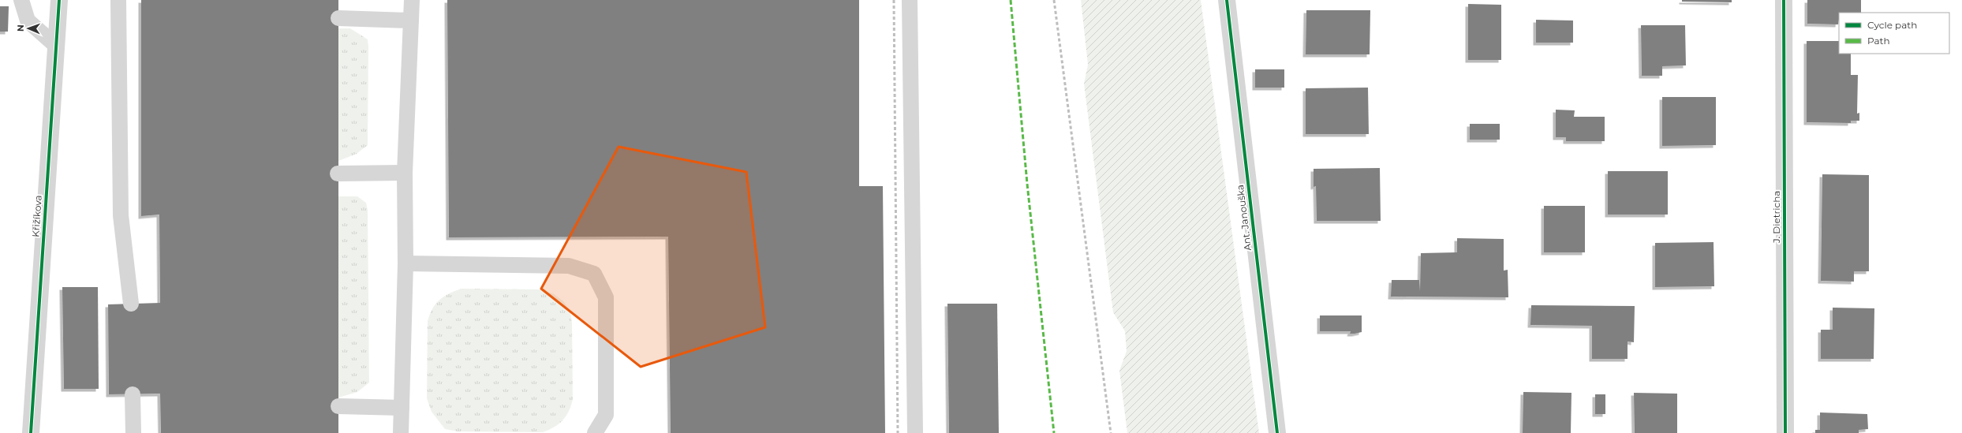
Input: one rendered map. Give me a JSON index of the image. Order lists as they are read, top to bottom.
{
  "streets": {
    "street": ["Křižíkova", "J. Dietricha", "Ant. Janouška"]
  },
  "legend": ["Cycle path", "Path"],
  "north": "left"
}
